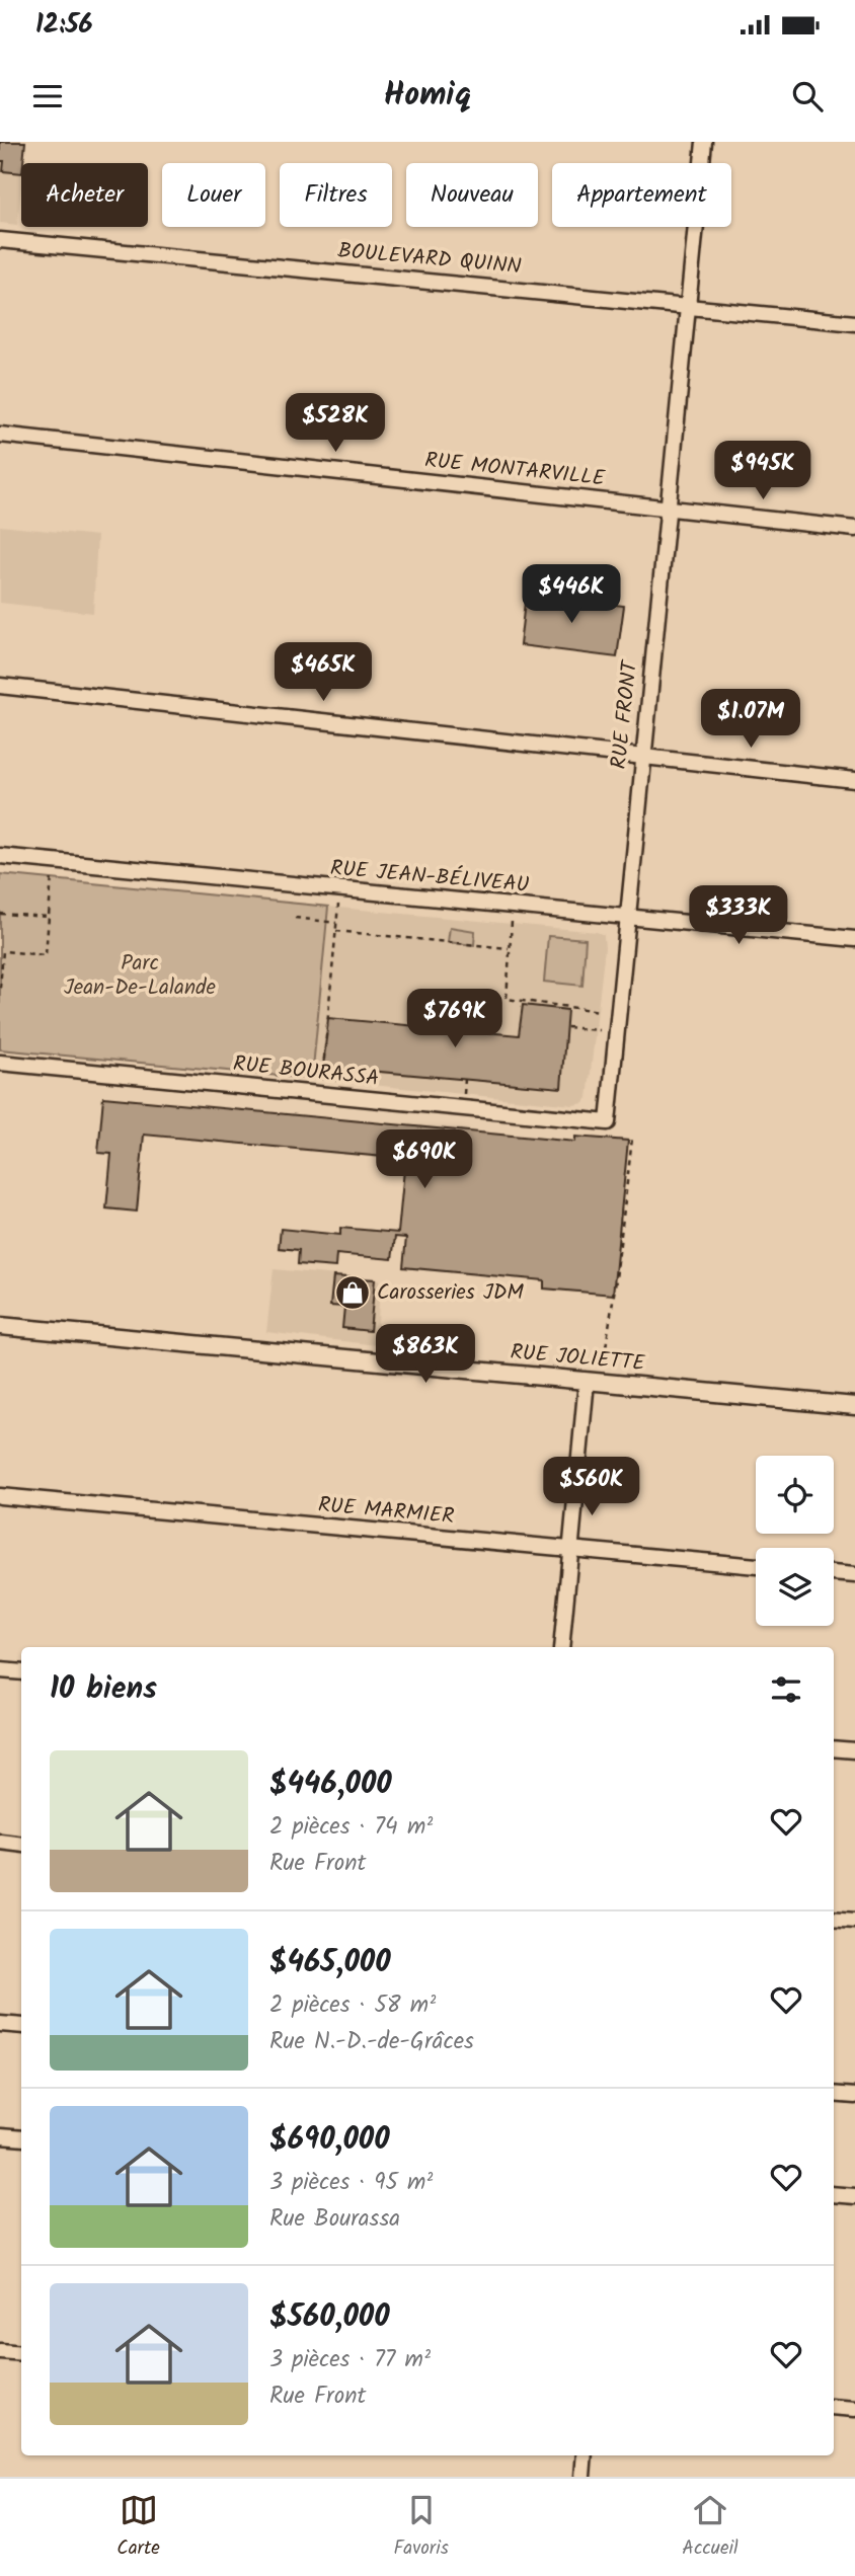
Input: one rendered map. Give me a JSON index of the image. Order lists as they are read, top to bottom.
{
  "streets": {
    "street": [
      "BOULEVARD QUINN",
      "RUE MONTARVILLE",
      "RUE FRONT",
      "RUE JEAN-BÉLIVEAU",
      "RUE BOURASSA",
      "RUE JOLIETTE",
      "RUE MARMIER"
    ]
  },
  "crossings": [
    ["BOULEVARD QUINN", "RUE FRONT"],
    ["RUE MONTARVILLE", "RUE FRONT"],
    ["RUE FRONT", "RUE JEAN-BÉLIVEAU"],
    ["RUE FRONT", "RUE BOURASSA"]
  ],
  "parks": ["Parc Jean-De-Lalande"],
  "places": {
    "shop": ["Carosseries JDM"]
  },
  "page": {
    "status": "12:56",
    "header": "Homiq",
    "chip": [
      "Acheter",
      "Louer",
      "Filtres",
      "Nouveau",
      "Appartement"
    ],
    "price": [
      "$528K",
      "$945K",
      "$446K",
      "$465K",
      "$1.07M",
      "$333K",
      "$769K",
      "$690K",
      "$863K",
      "$560K"
    ],
    "heading": "10 biens",
    "list": [
      {
        "name": "$446,000",
        "note": "2 pièces · 74 m² · Rue Front"
      },
      {
        "name": "$465,000",
        "note": "2 pièces · 58 m² · Rue N.-D.-de-Grâces"
      },
      {
        "name": "$690,000",
        "note": "3 pièces · 95 m² · Rue Bourassa"
      },
      {
        "name": "$560,000",
        "note": "3 pièces · 77 m² · Rue Front"
      }
    ],
    "tabs": ["Carte", "Favoris", "Accueil"]
  }
}
